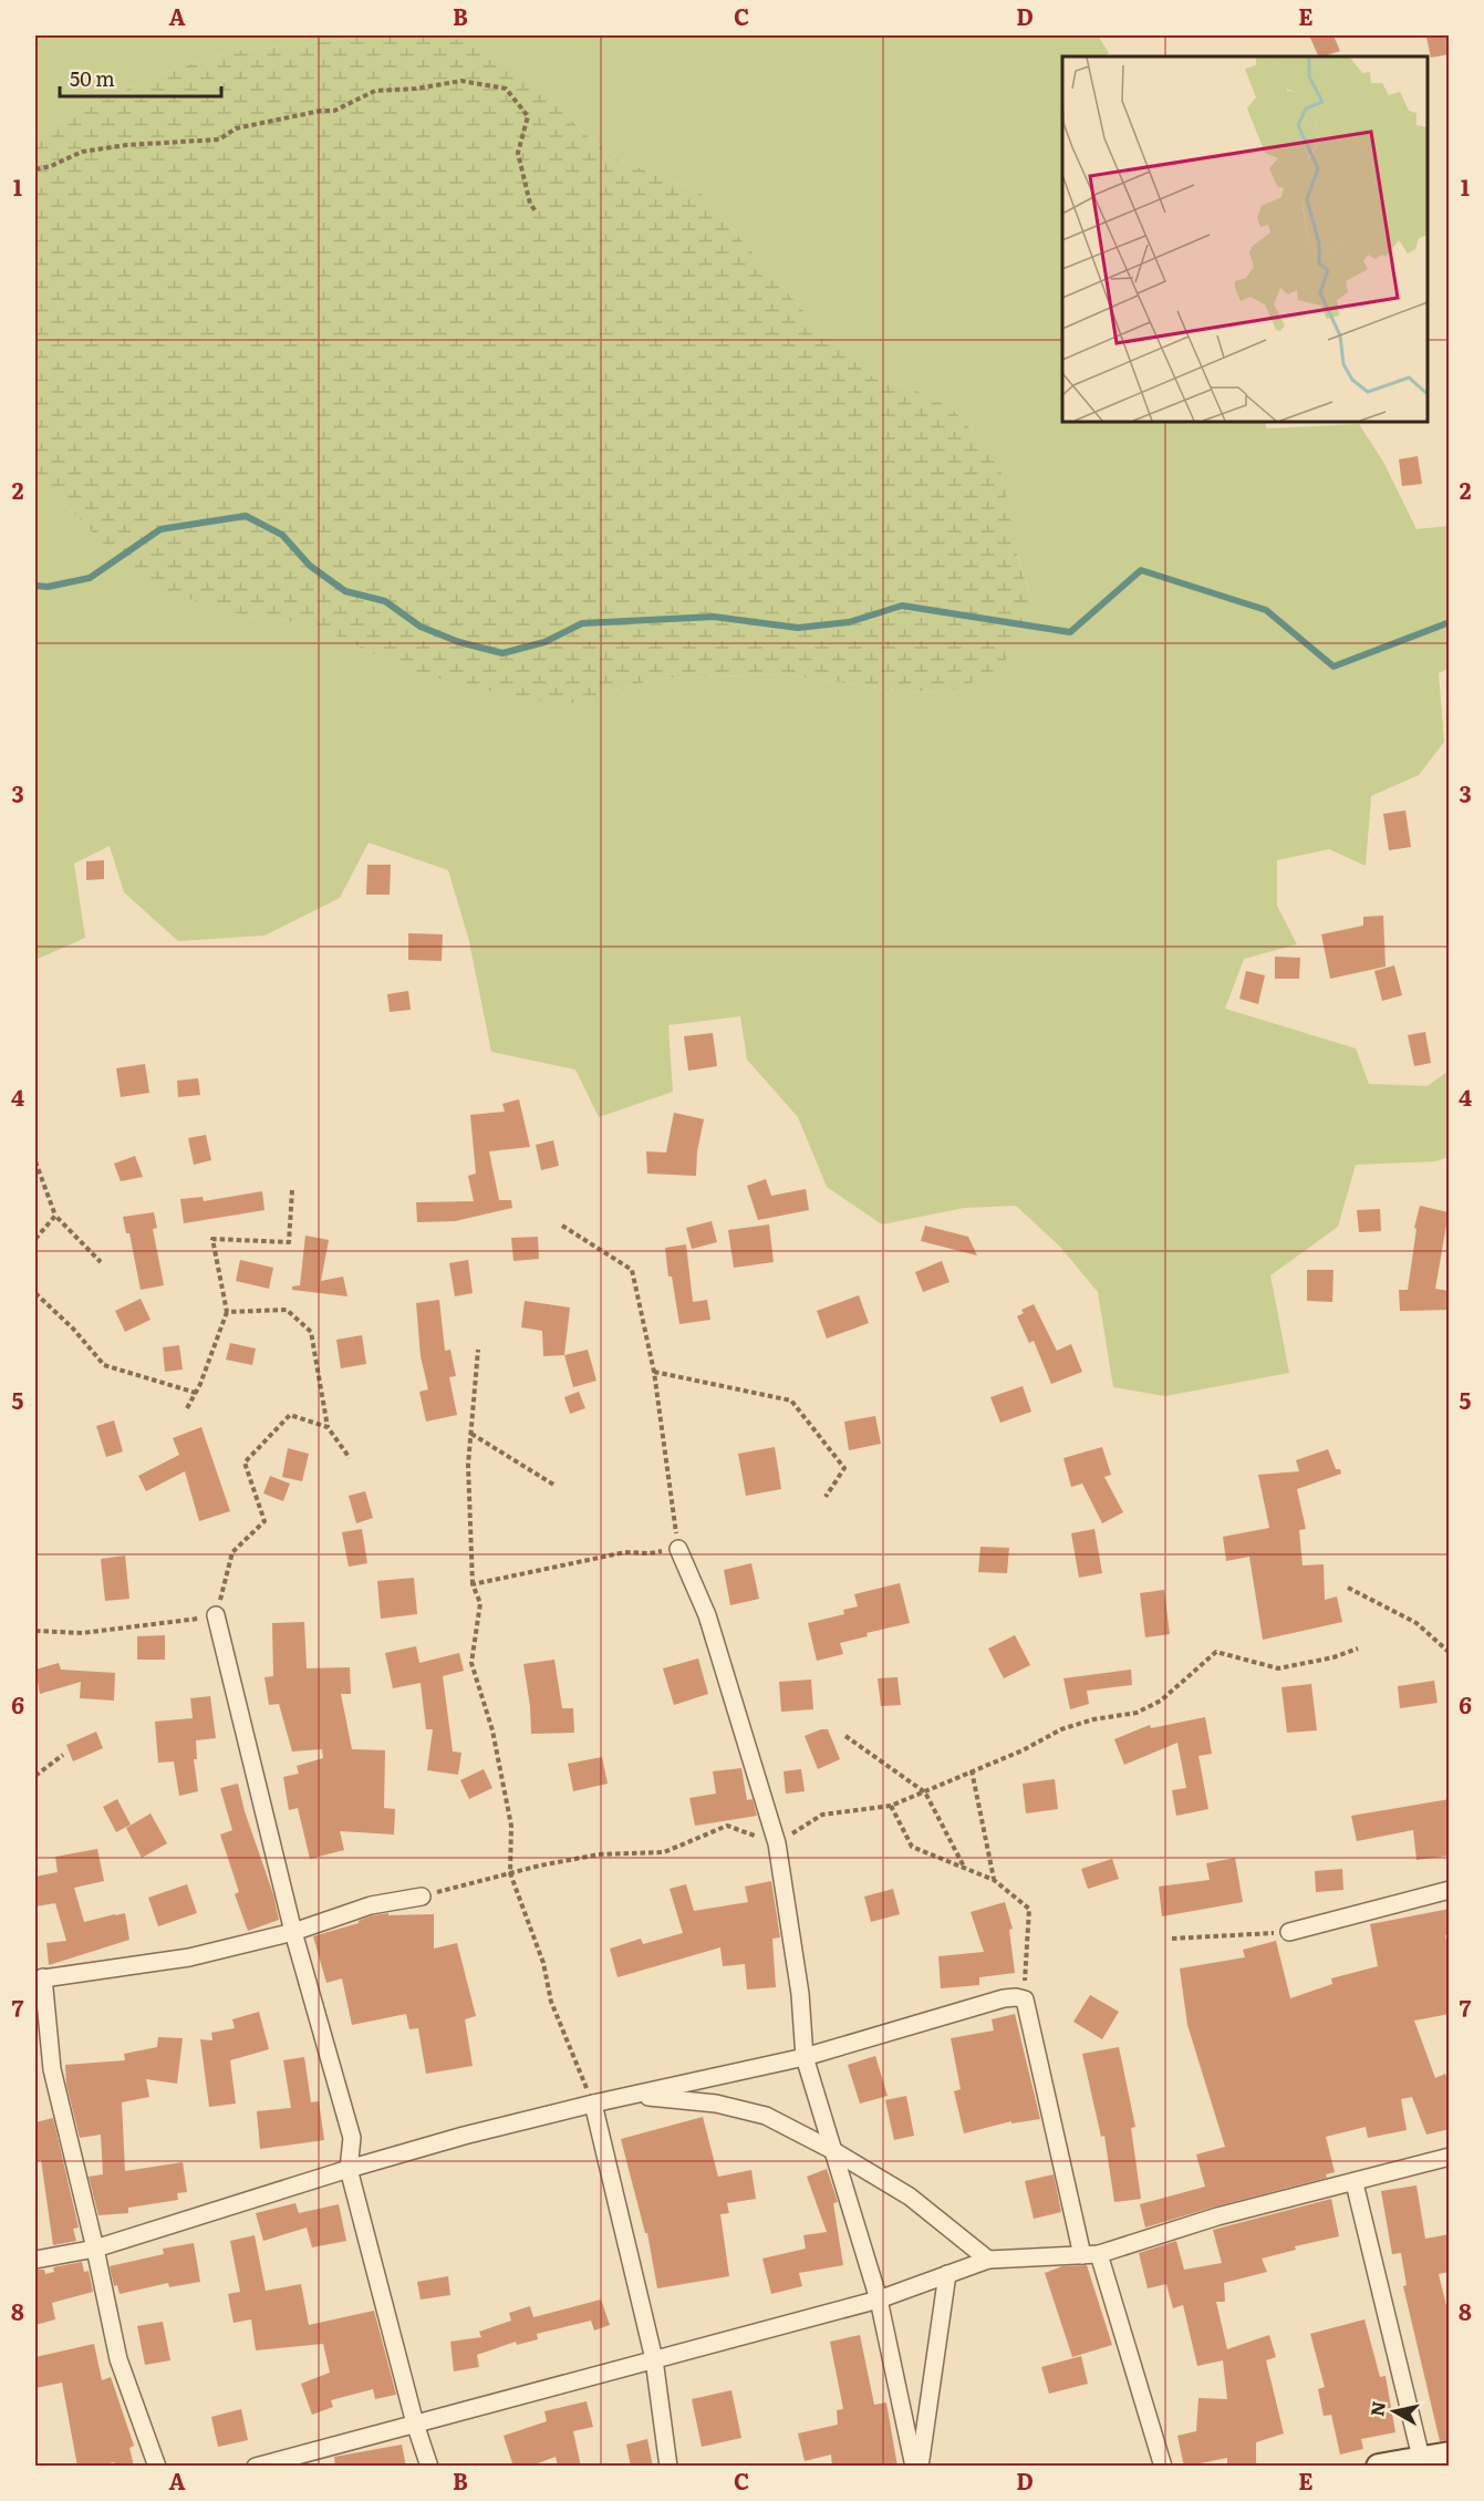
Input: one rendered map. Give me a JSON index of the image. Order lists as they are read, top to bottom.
{
  "scale_bar": "50 m",
  "north": "left",
  "grid": {
    "columns": [
      "A",
      "B",
      "C",
      "D",
      "E"
    ],
    "rows": [
      "1",
      "2",
      "3",
      "4",
      "5",
      "6",
      "7",
      "8"
    ]
  }
}
